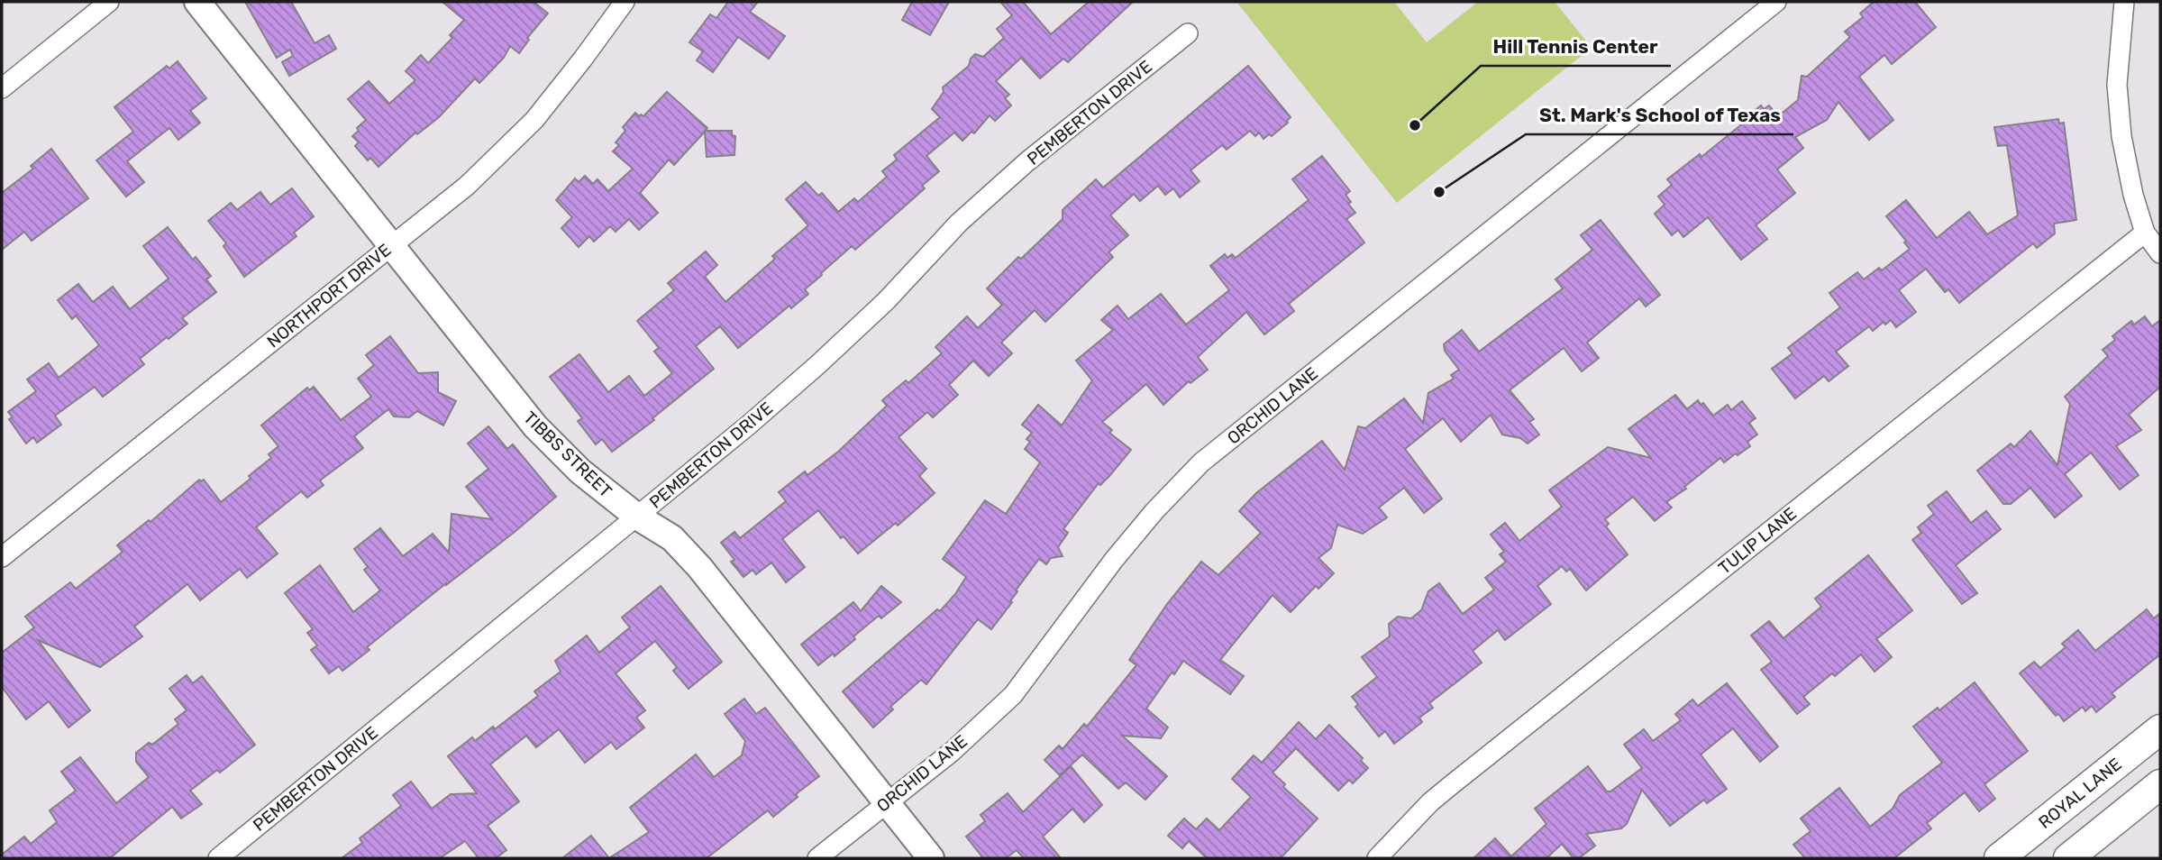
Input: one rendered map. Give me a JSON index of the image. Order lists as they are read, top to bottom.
{
  "streets": {
    "main road": ["ROYAL LANE"],
    "street": [
      "PEMBERTON DRIVE",
      "NORTHPORT DRIVE",
      "ORCHID LANE",
      "TIBBS STREET",
      "TULIP LANE"
    ]
  },
  "crossings": [
    ["PEMBERTON DRIVE", "TIBBS STREET"],
    ["NORTHPORT DRIVE", "TIBBS STREET"],
    ["ORCHID LANE", "TIBBS STREET"]
  ],
  "places": ["Hill Tennis Center", "St. Mark's School of Texas"]
}
